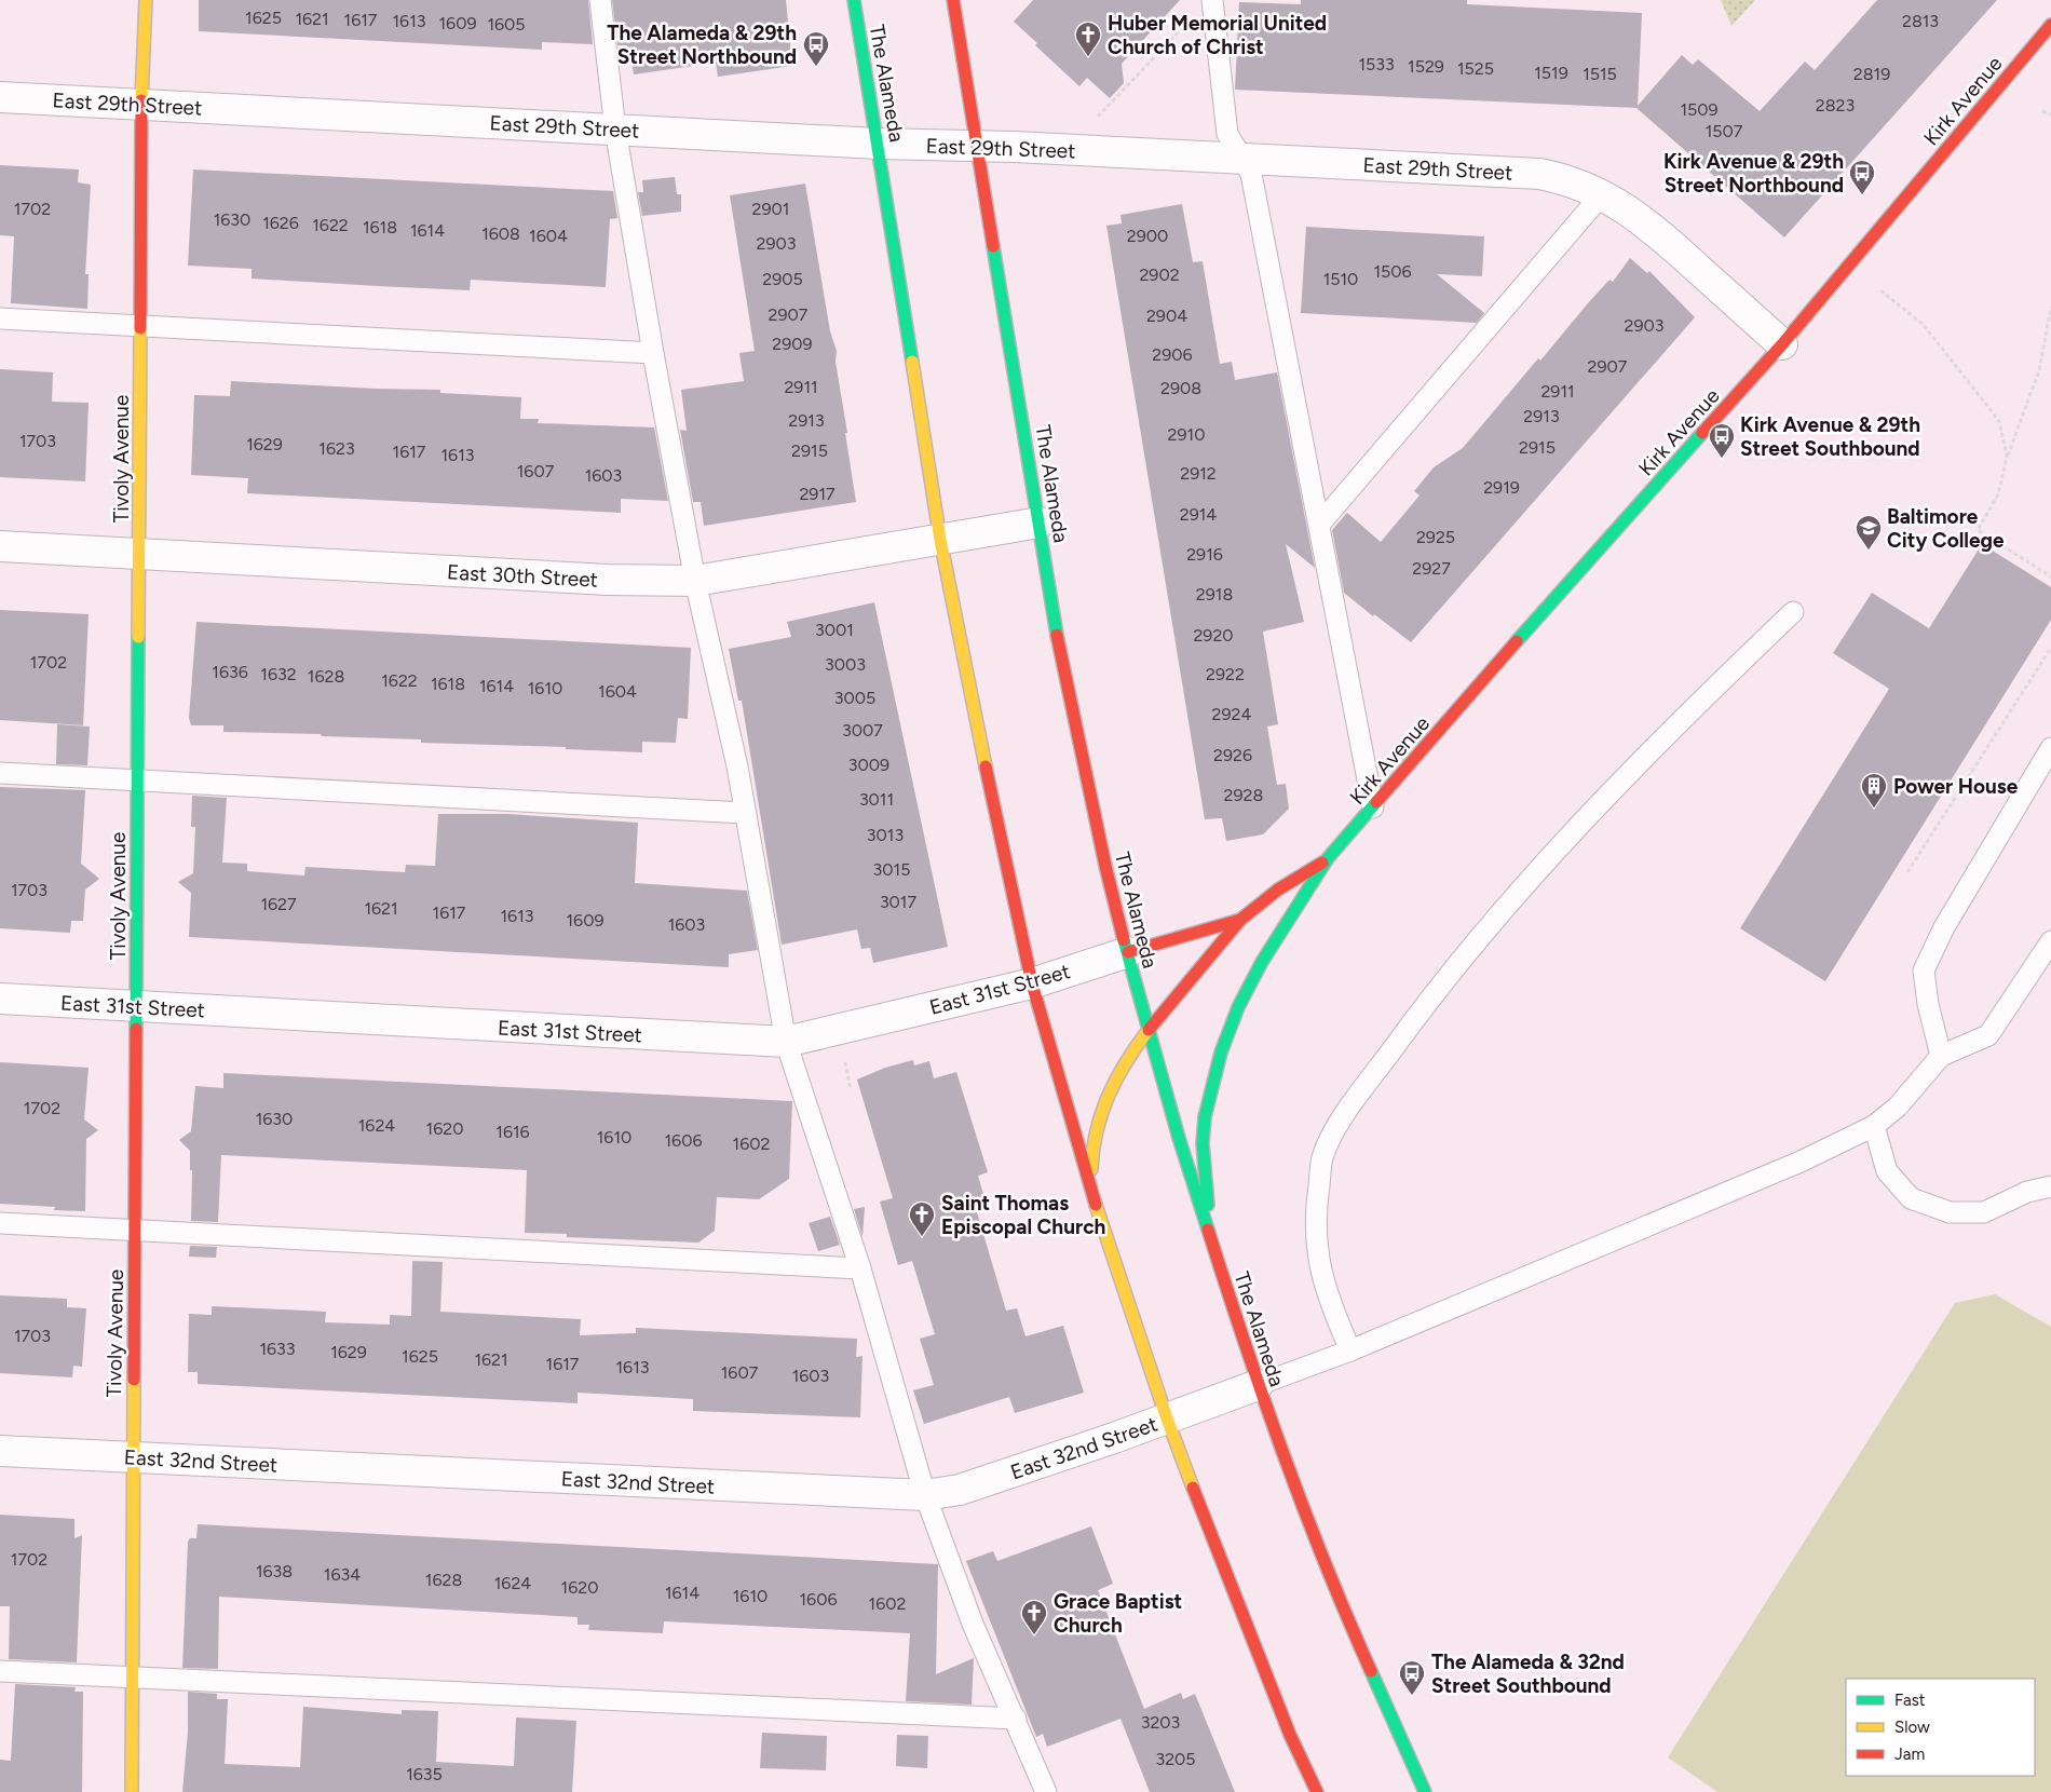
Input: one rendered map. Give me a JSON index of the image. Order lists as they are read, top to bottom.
{
  "streets": {
    "main road": ["The Alameda", "Kirk Avenue", "Tivoly Avenue"],
    "street": [
      "East 29th Street",
      "East 30th Street",
      "East 31st Street",
      "East 32nd Street"
    ]
  },
  "crossings": [
    ["The Alameda", "Kirk Avenue"],
    ["The Alameda", "East 29th Street"],
    ["The Alameda", "East 30th Street"],
    ["The Alameda", "East 31st Street"],
    ["The Alameda", "East 32nd Street"],
    ["Kirk Avenue", "East 29th Street"],
    ["Kirk Avenue", "East 31st Street"],
    ["East 29th Street", "Tivoly Avenue"],
    ["Tivoly Avenue", "East 30th Street"],
    ["Tivoly Avenue", "East 31st Street"],
    ["Tivoly Avenue", "East 32nd Street"]
  ],
  "places": {
    "church": ["Huber Memorial United Church of Christ", "Saint Thomas Episcopal Church", "Grace Baptist Church"],
    "bus stop": [
      "The Alameda & 29th Street Northbound",
      "Kirk Avenue & 29th Street Northbound",
      "Kirk Avenue & 29th Street Southbound",
      "The Alameda & 32nd Street Southbound"
    ],
    "school or university": ["Baltimore City College"],
    "building": ["Power House"]
  },
  "house_numbers": [
    "1625",
    "1621",
    "1617",
    "1613",
    "2813",
    "1609",
    "1605",
    "1533",
    "1529",
    "1525",
    "1519",
    "1515",
    "2819",
    "2823",
    "1509",
    "1507",
    "1702",
    "2901",
    "1630",
    "1626",
    "1622",
    "1618",
    "1614",
    "1608",
    "1604",
    "2900",
    "2903",
    "1506",
    "2902",
    "2905",
    "1510",
    "2907",
    "2904",
    "2903",
    "2909",
    "2906",
    "2907",
    "2911",
    "2908",
    "2911",
    "2913",
    "2913",
    "2910",
    "1703",
    "1629",
    "2915",
    "1623",
    "2915",
    "1617",
    "1613",
    "1607",
    "2912",
    "1603",
    "2919",
    "2917",
    "2914",
    "2925",
    "2916",
    "2927",
    "2918",
    "3001",
    "2920",
    "1702",
    "3003",
    "1636",
    "1632",
    "2922",
    "1628",
    "1622",
    "1618",
    "1614",
    "1610",
    "1604",
    "3005",
    "2924",
    "3007",
    "2926",
    "3009",
    "2928",
    "3011",
    "3013",
    "3015",
    "1703",
    "3017",
    "1627",
    "1621",
    "1617",
    "1613",
    "1609",
    "1603",
    "1702",
    "1630",
    "1624",
    "1620",
    "1616",
    "1610",
    "1606",
    "1602",
    "1703",
    "1633",
    "1629",
    "1625",
    "1621",
    "1617",
    "1613",
    "1607",
    "1603",
    "1702",
    "1638",
    "1634",
    "1628",
    "1624",
    "1620",
    "1614",
    "1610",
    "1606",
    "1602",
    "3203",
    "3205",
    "1635"
  ],
  "legend": ["Fast", "Slow", "Jam"]
}
